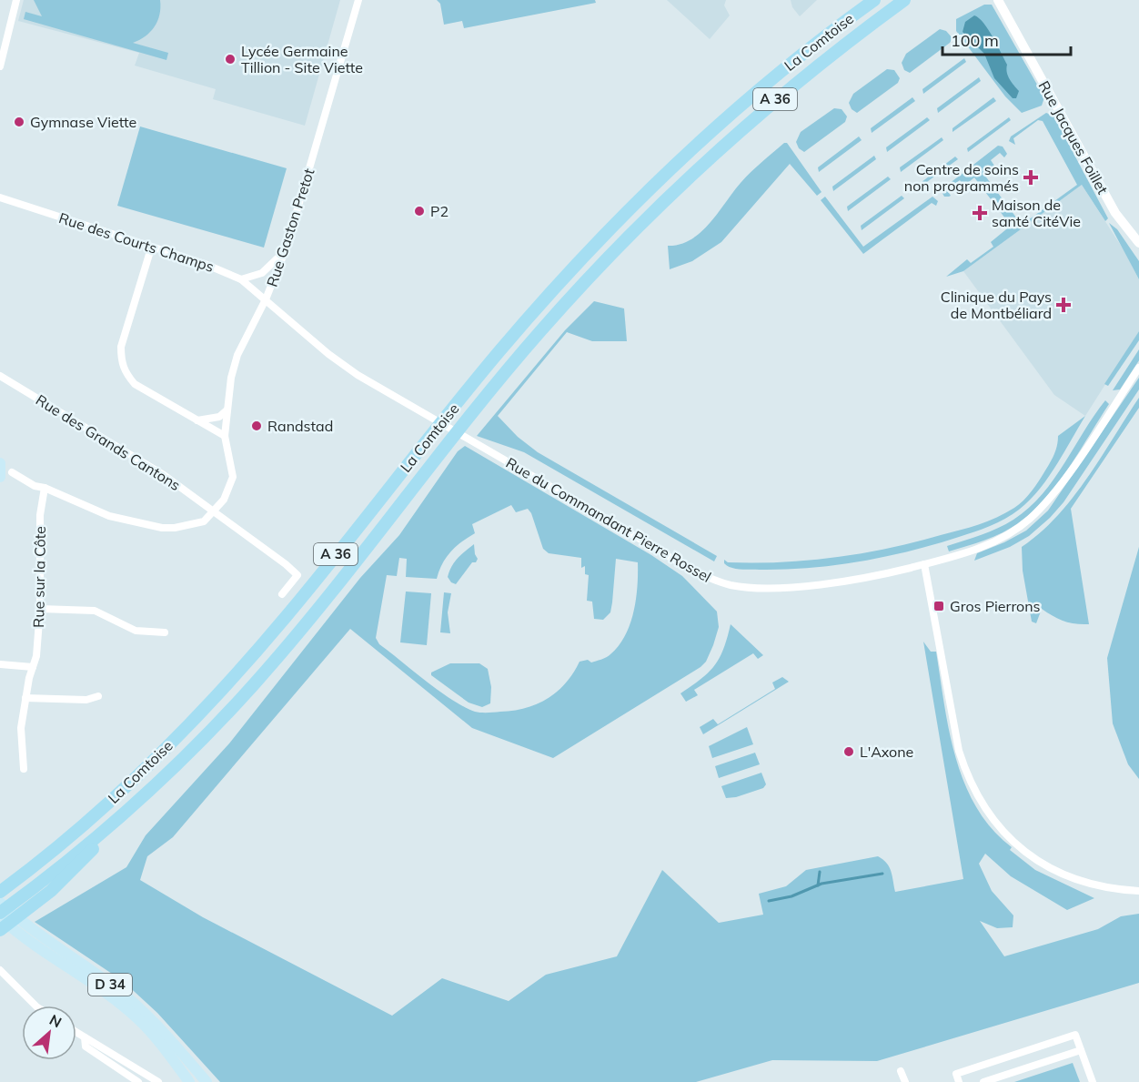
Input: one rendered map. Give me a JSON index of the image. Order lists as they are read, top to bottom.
{
  "streets": {
    "highway": ["La Comtoise", "A 36"],
    "main road": ["Rue Jacques Foillet", "D 34"],
    "street": [
      "Rue Gaston Pretot",
      "Rue des Courts Champs",
      "Rue des Grands Cantons",
      "Rue du Commandant Pierre Rossel",
      "Rue sur la Côte"
    ]
  },
  "crossings": [
    ["La Comtoise", "D 34"],
    ["Rue Gaston Pretot", "Rue des Courts Champs"],
    ["Rue Gaston Pretot", "Rue des Grands Cantons"],
    ["Rue Gaston Pretot", "Rue du Commandant Pierre Rossel"],
    ["Rue des Courts Champs", "Rue du Commandant Pierre Rossel"]
  ],
  "places": {
    "other": [
      "Lycée Germaine Tillion - Site Viette",
      "Gymnase Viette",
      "P2",
      "Randstad",
      "L'Axone"
    ],
    "health": ["Centre de soins non programmés", "Maison de santé CitéVie", "Clinique du Pays de Montbéliard"],
    "transit": ["Gros Pierrons"]
  },
  "scale_bar": "100 m",
  "north": "top right"
}
